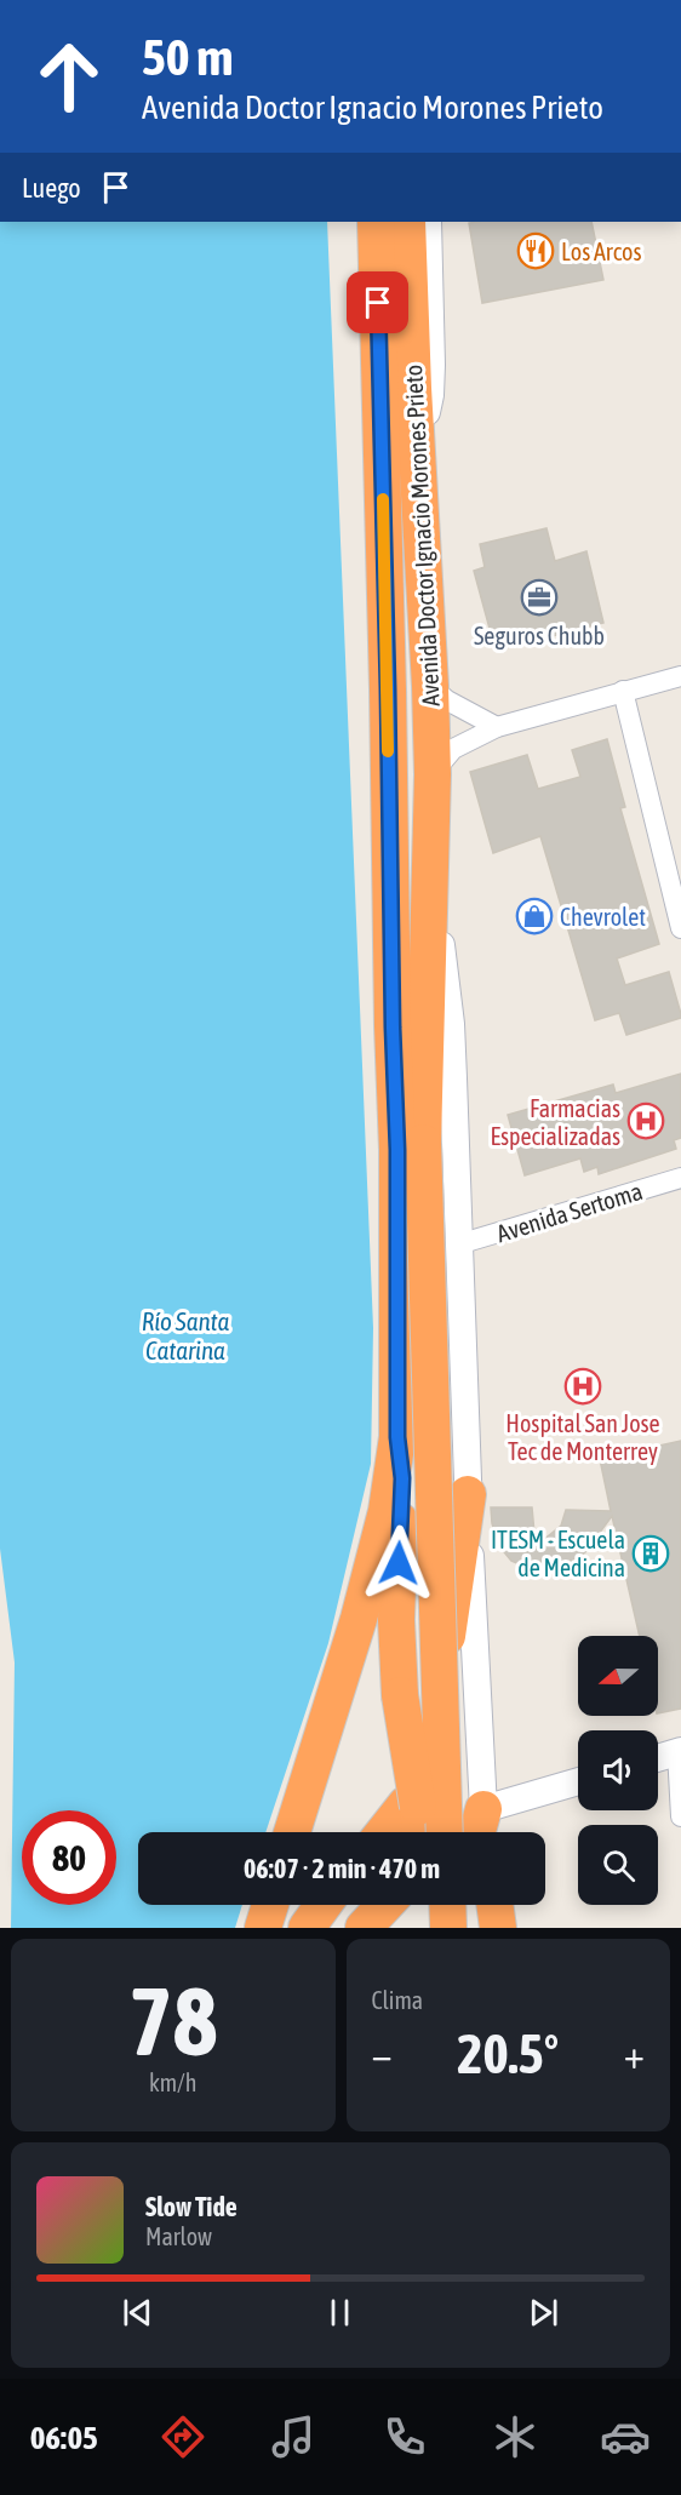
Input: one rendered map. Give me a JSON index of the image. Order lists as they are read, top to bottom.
{
  "streets": {
    "highway": ["Avenida Doctor Ignacio Morones Prieto"],
    "street": ["Avenida Sertoma"]
  },
  "water": ["Río Santa Catarina"],
  "places": {
    "restaurant": ["Los Arcos"],
    "office": ["Seguros Chubb"],
    "shop": ["Chevrolet"],
    "hospital": ["Farmacias Especializadas", "Hospital San Jose Tec de Monterrey"],
    "building": ["ITESM - Escuela de Medicina"]
  },
  "north": "left",
  "page": {
    "turn": ["50 m", "Avenida Doctor Ignacio Morones Prieto"],
    "then": "Luego",
    "limit": "80",
    "trip": "06:07 · 2 min · 470 m",
    "tile": [
      ["78", "km/h"],
      "Clima"
    ],
    "heat": ["−", "20.5°", "+"],
    "song": ["Slow Tide", "Marlow"],
    "tabs": "06:05"
  }
}
